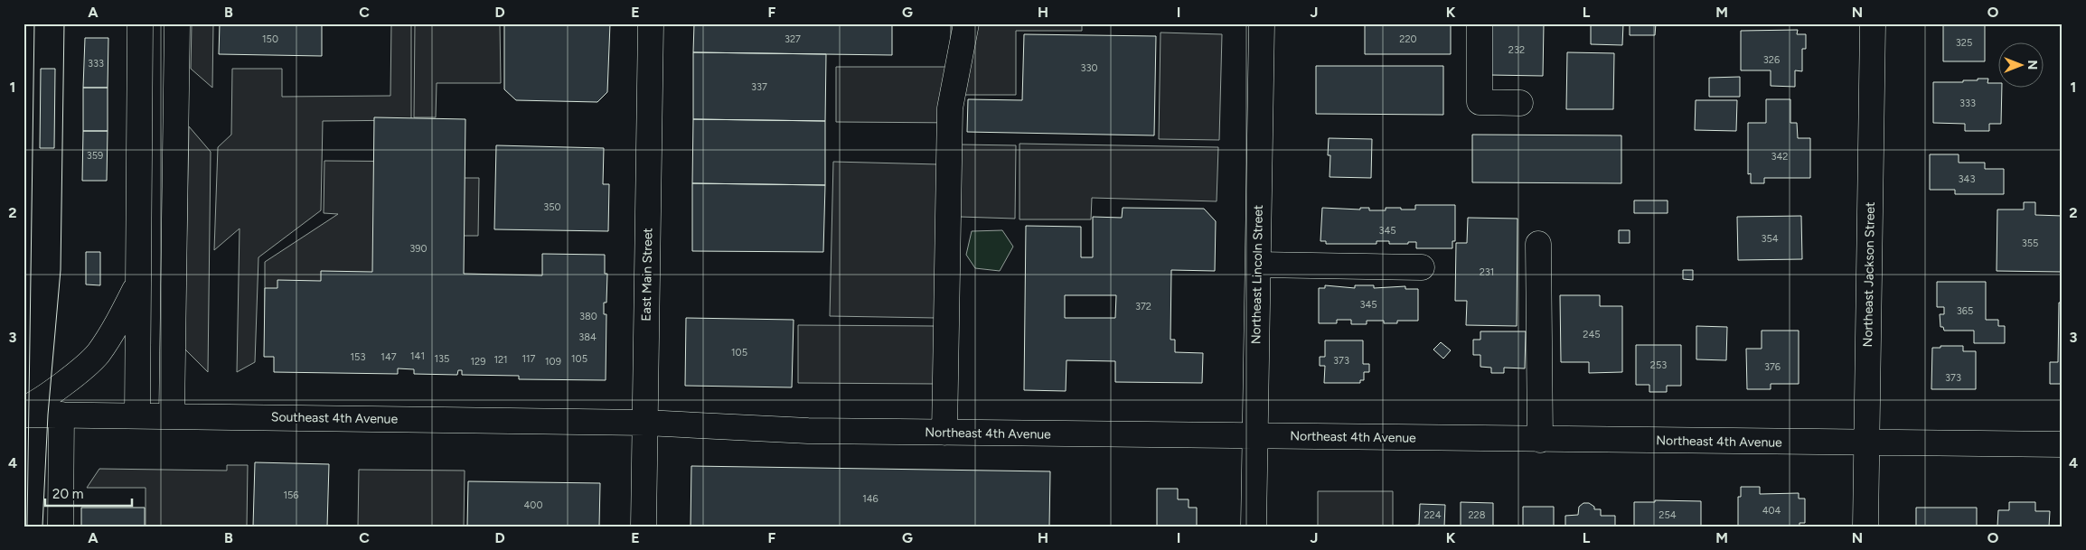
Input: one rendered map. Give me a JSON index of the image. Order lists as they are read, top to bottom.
{
  "streets": {
    "street": [
      "East Main Street",
      "Northeast Lincoln Street",
      "Northeast Jackson Street",
      "Southeast 4th Avenue",
      "Northeast 4th Avenue"
    ]
  },
  "crossings": [
    ["East Main Street", "Southeast 4th Avenue"],
    ["East Main Street", "Northeast 4th Avenue"],
    ["Northeast Lincoln Street", "Northeast 4th Avenue"],
    ["Northeast Jackson Street", "Northeast 4th Avenue"],
    ["Southeast 4th Avenue", "Northeast 4th Avenue"]
  ],
  "house_numbers": [
    "150",
    "327",
    "220",
    "325",
    "232",
    "326",
    "333",
    "330",
    "337",
    "333",
    "359",
    "342",
    "343",
    "350",
    "345",
    "354",
    "355",
    "390",
    "231",
    "345",
    "372",
    "365",
    "380",
    "245",
    "384",
    "105",
    "141",
    "153",
    "147",
    "135",
    "117",
    "105",
    "121",
    "373",
    "129",
    "109",
    "253",
    "376",
    "373",
    "156",
    "146",
    "400",
    "404",
    "224",
    "228",
    "254"
  ],
  "scale_bar": "20 m",
  "north": "right",
  "grid": {
    "columns": [
      "A",
      "B",
      "C",
      "D",
      "E",
      "F",
      "G",
      "H",
      "I",
      "J",
      "K",
      "L",
      "M",
      "N",
      "O"
    ],
    "rows": [
      "1",
      "2",
      "3",
      "4"
    ]
  }
}
